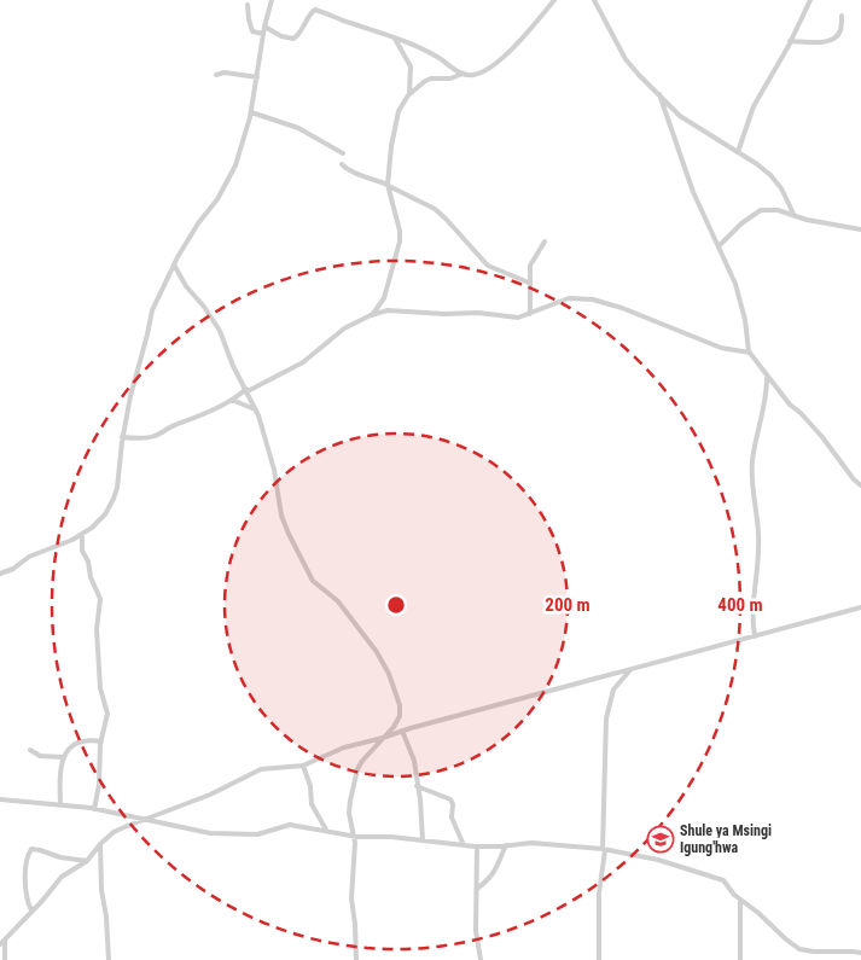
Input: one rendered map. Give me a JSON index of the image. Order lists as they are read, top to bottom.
{
  "places": {
    "school or university": ["Shule ya Msingi Igung'hwa"]
  },
  "rings": ["200 m", "400 m"]
}
